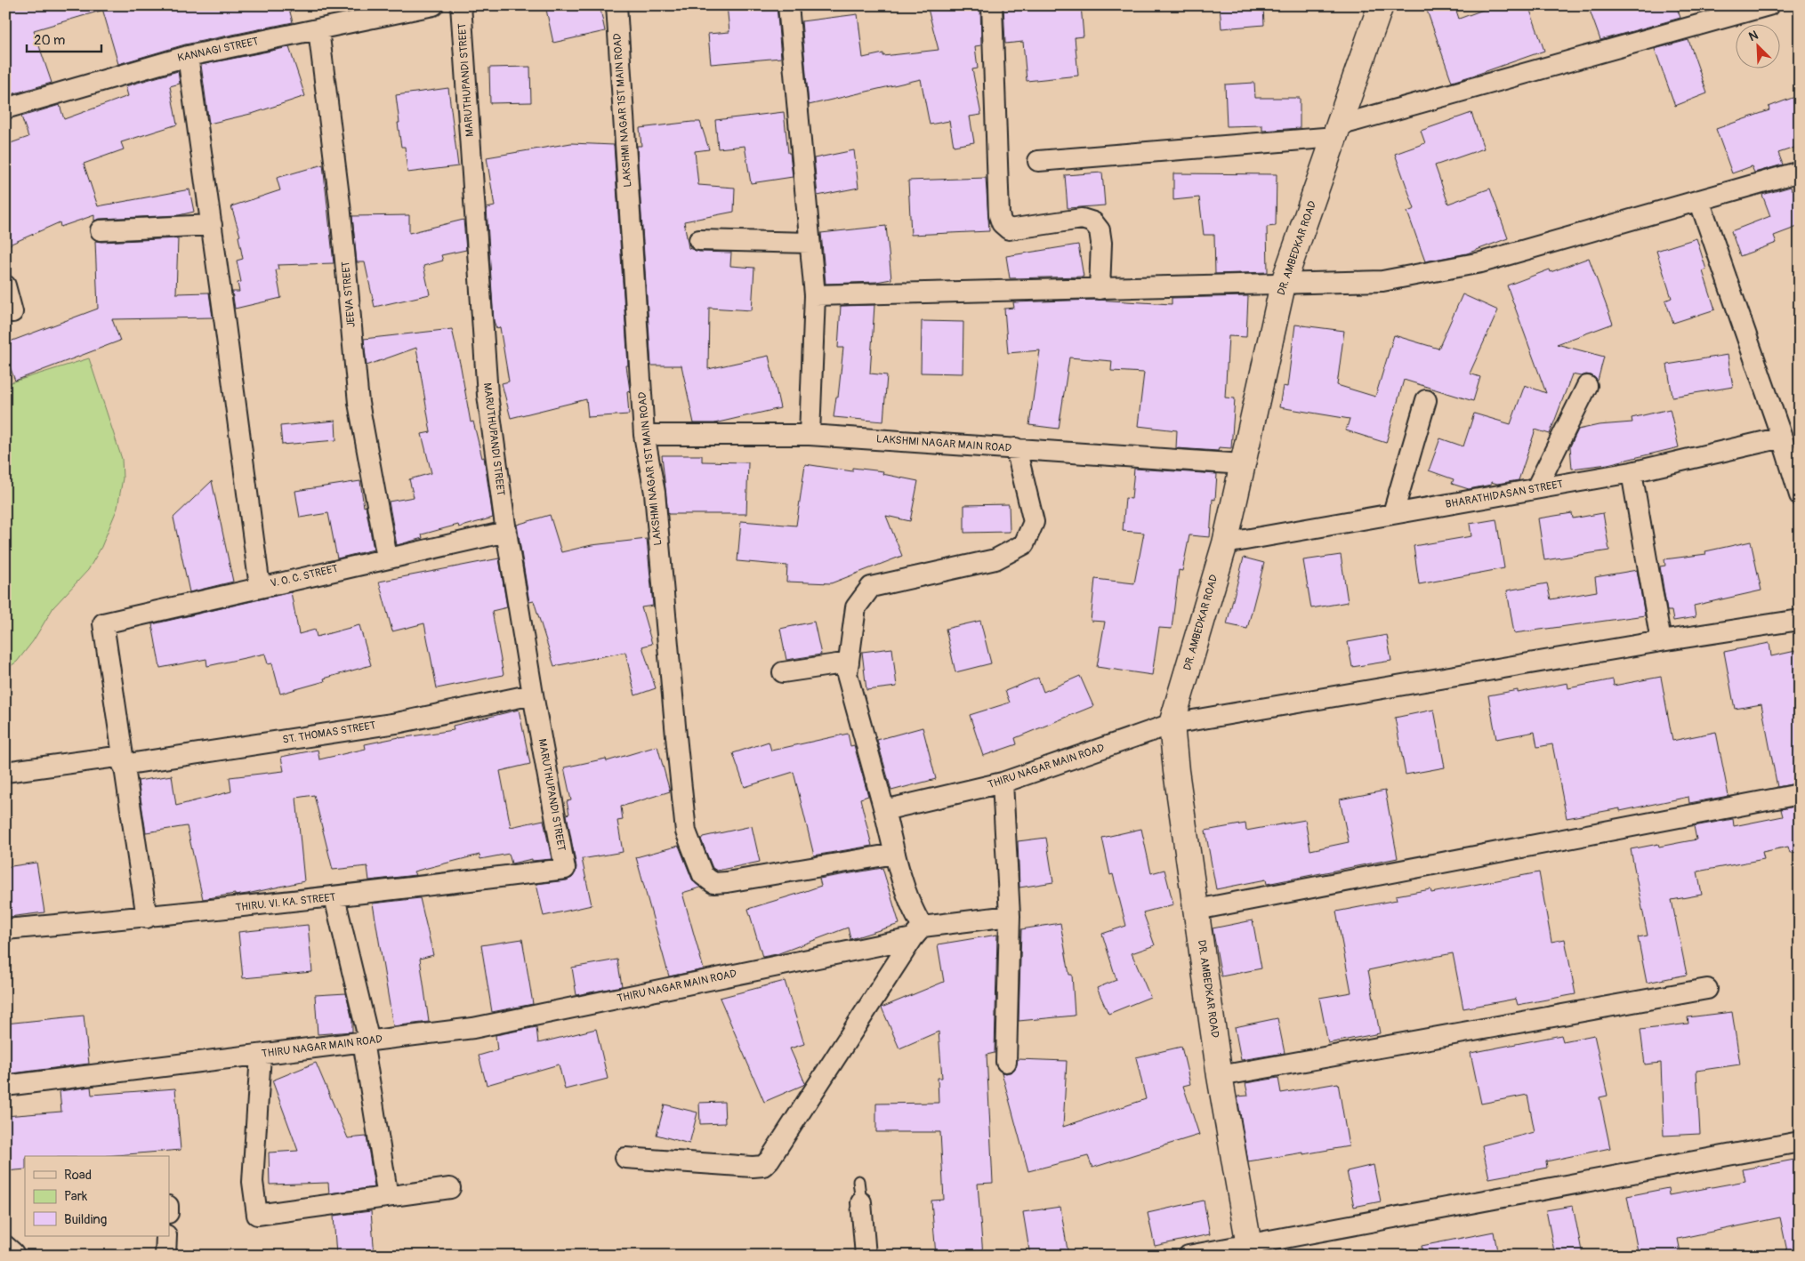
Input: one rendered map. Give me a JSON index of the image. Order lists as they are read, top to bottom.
{
  "streets": {
    "street": [
      "KANNAGI STREET",
      "MARUTHUPANDI STREET",
      "LAKSHMI NAGAR 1ST MAIN ROAD",
      "DR. AMBEDKAR ROAD",
      "JEEVA STREET",
      "LAKSHMI NAGAR MAIN ROAD",
      "BHARATHIDASAN STREET",
      "V. O. C. STREET",
      "ST. THOMAS STREET",
      "THIRU NAGAR MAIN ROAD",
      "THIRU. VI. KA. STREET"
    ]
  },
  "crossings": [
    ["KANNAGI STREET", "JEEVA STREET"],
    ["MARUTHUPANDI STREET", "V. O. C. STREET"],
    ["MARUTHUPANDI STREET", "ST. THOMAS STREET"],
    ["MARUTHUPANDI STREET", "THIRU. VI. KA. STREET"],
    ["LAKSHMI NAGAR 1ST MAIN ROAD", "LAKSHMI NAGAR MAIN ROAD"],
    ["DR. AMBEDKAR ROAD", "LAKSHMI NAGAR MAIN ROAD"],
    ["DR. AMBEDKAR ROAD", "BHARATHIDASAN STREET"],
    ["DR. AMBEDKAR ROAD", "THIRU NAGAR MAIN ROAD"],
    ["JEEVA STREET", "V. O. C. STREET"],
    ["V. O. C. STREET", "ST. THOMAS STREET"]
  ],
  "legend": ["Road", "Park", "Building"],
  "scale_bar": "20 m",
  "north": "top left"
}
